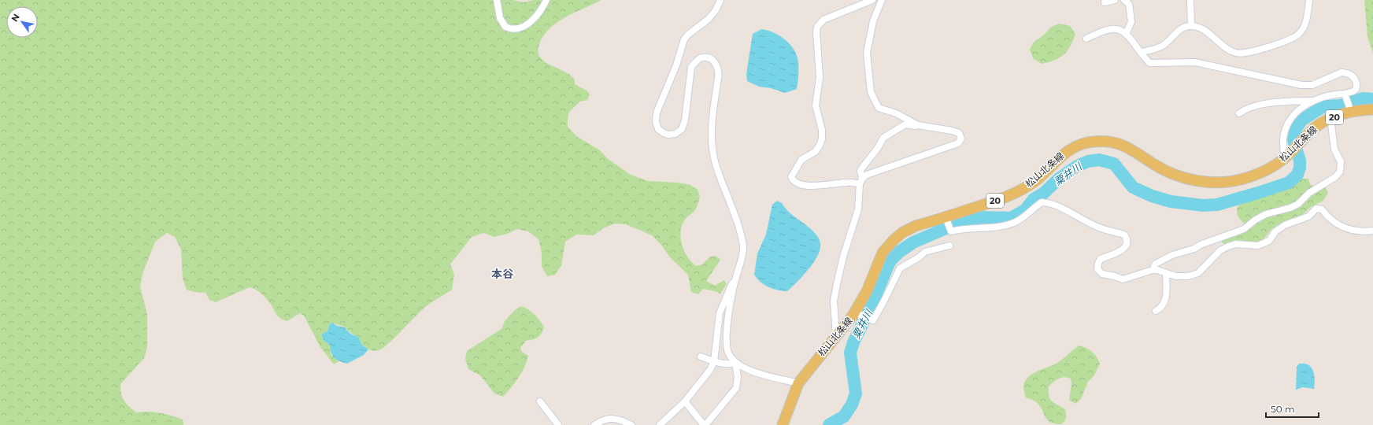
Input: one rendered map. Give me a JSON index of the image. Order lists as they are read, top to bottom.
{
  "streets": {
    "main road": ["20", "松山北条線"]
  },
  "districts": ["本谷"],
  "water": ["粟井川"],
  "scale_bar": "50 m",
  "north": "top left"
}
